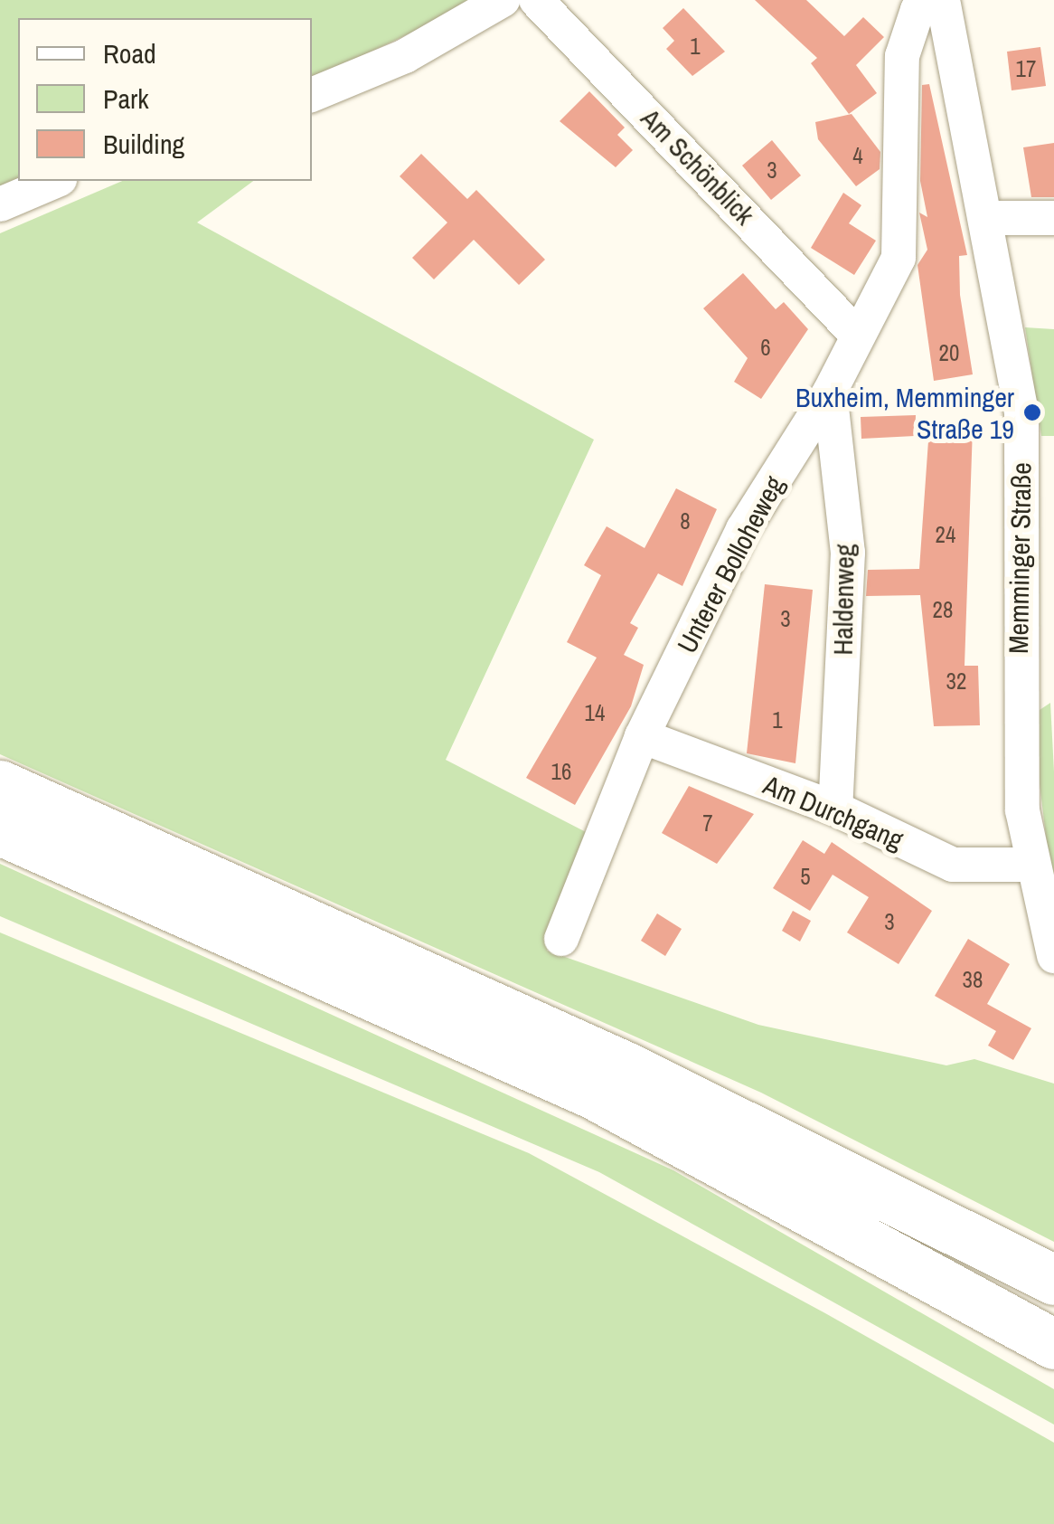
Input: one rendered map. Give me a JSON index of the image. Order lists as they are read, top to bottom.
{
  "streets": {
    "street": [
      "Am Schönblick",
      "Memminger Straße",
      "Unterer Bolloheweg",
      "Haldenweg",
      "Am Durchgang"
    ]
  },
  "crossings": [
    ["Am Schönblick", "Unterer Bolloheweg"],
    ["Memminger Straße", "Unterer Bolloheweg"],
    ["Memminger Straße", "Am Durchgang"],
    ["Unterer Bolloheweg", "Haldenweg"],
    ["Unterer Bolloheweg", "Am Durchgang"],
    ["Haldenweg", "Am Durchgang"]
  ],
  "places": ["Buxheim, Memminger Straße 19"],
  "house_numbers": [
    "1",
    "17",
    "4",
    "3",
    "6",
    "20",
    "8",
    "24",
    "28",
    "3",
    "32",
    "14",
    "1",
    "16",
    "7",
    "5",
    "3",
    "38"
  ],
  "legend": ["Road", "Park", "Building"]
}
